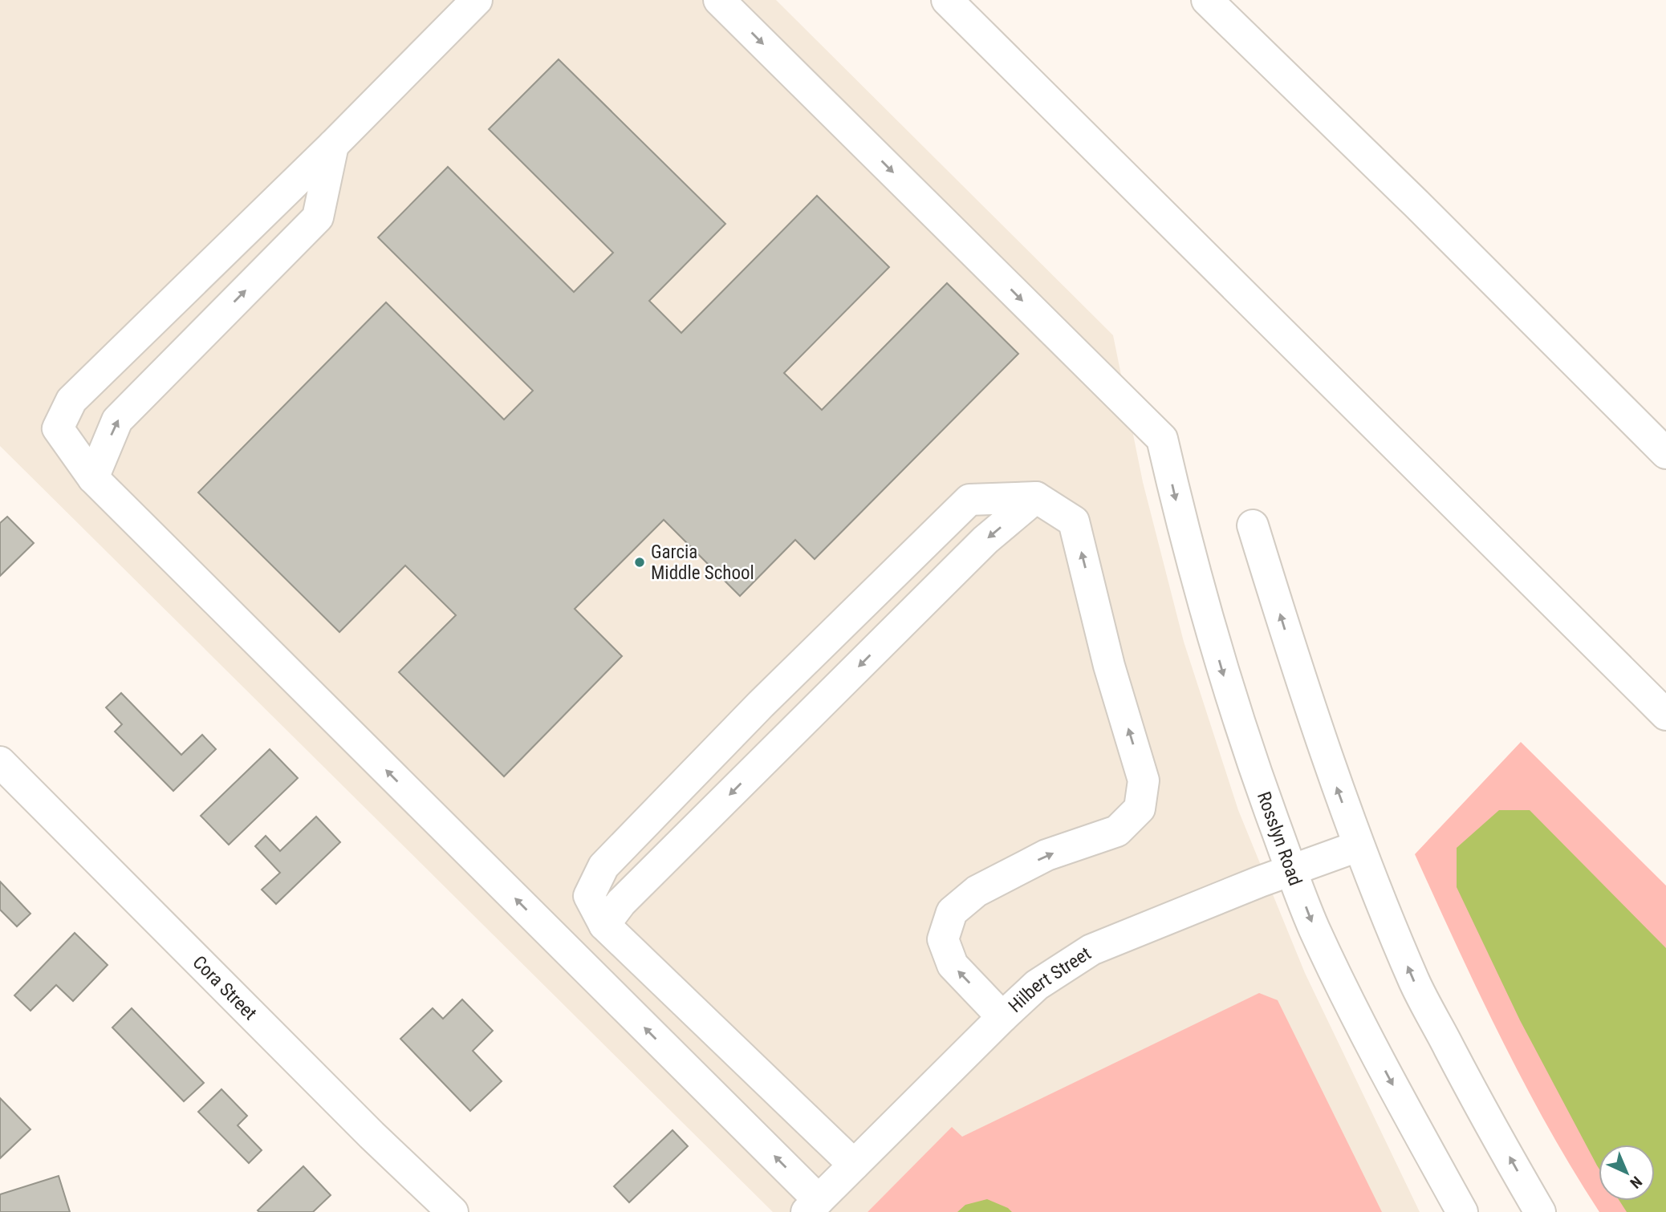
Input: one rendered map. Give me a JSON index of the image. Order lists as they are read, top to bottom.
{
  "streets": {
    "street": ["Rosslyn Road", "Hilbert Street", "Cora Street"]
  },
  "crossings": [
    ["Rosslyn Road", "Hilbert Street"]
  ],
  "places": ["Garcia Middle School"],
  "north": "bottom right"
}
